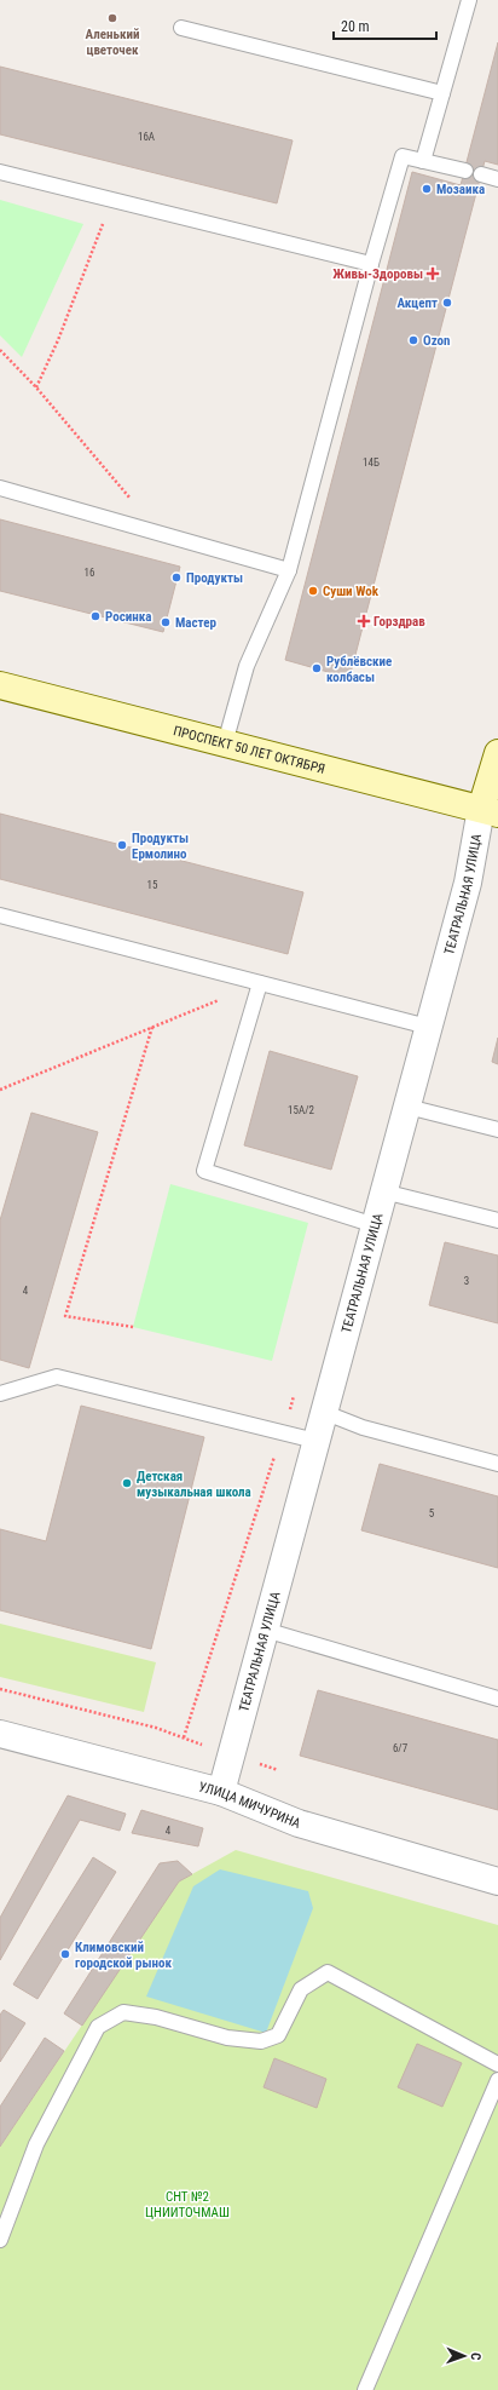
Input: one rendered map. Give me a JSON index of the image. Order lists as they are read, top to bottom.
{
  "streets": {
    "main road": ["ПРОСПЕКТ 50 ЛЕТ ОКТЯБРЯ", "ТЕАТРАЛЬНАЯ УЛИЦА"],
    "street": ["УЛИЦА МИЧУРИНА"]
  },
  "crossings": [
    ["ПРОСПЕКТ 50 ЛЕТ ОКТЯБРЯ", "ТЕАТРАЛЬНАЯ УЛИЦА"],
    ["ТЕАТРАЛЬНАЯ УЛИЦА", "УЛИЦА МИЧУРИНА"]
  ],
  "parks": ["СНТ №2 ЦНИИТОЧМАШ"],
  "places": {
    "other": [
      "Аленький цветочек",
      "Мозаика",
      "Акцепт",
      "Ozon",
      "Продукты",
      "Суши Wok",
      "Росинка",
      "Мастер",
      "Рублёвские колбасы",
      "Продукты Ермолино",
      "Детская музыкальная школа",
      "Климовский городской рынок"
    ],
    "health": ["Живы-Здоровы", "Горздрав"]
  },
  "house_numbers": [
    "16А",
    "14Б",
    "16",
    "15",
    "15А/2",
    "3",
    "4",
    "5",
    "6/7",
    "4"
  ],
  "scale_bar": "20 m",
  "north": "right"
}
